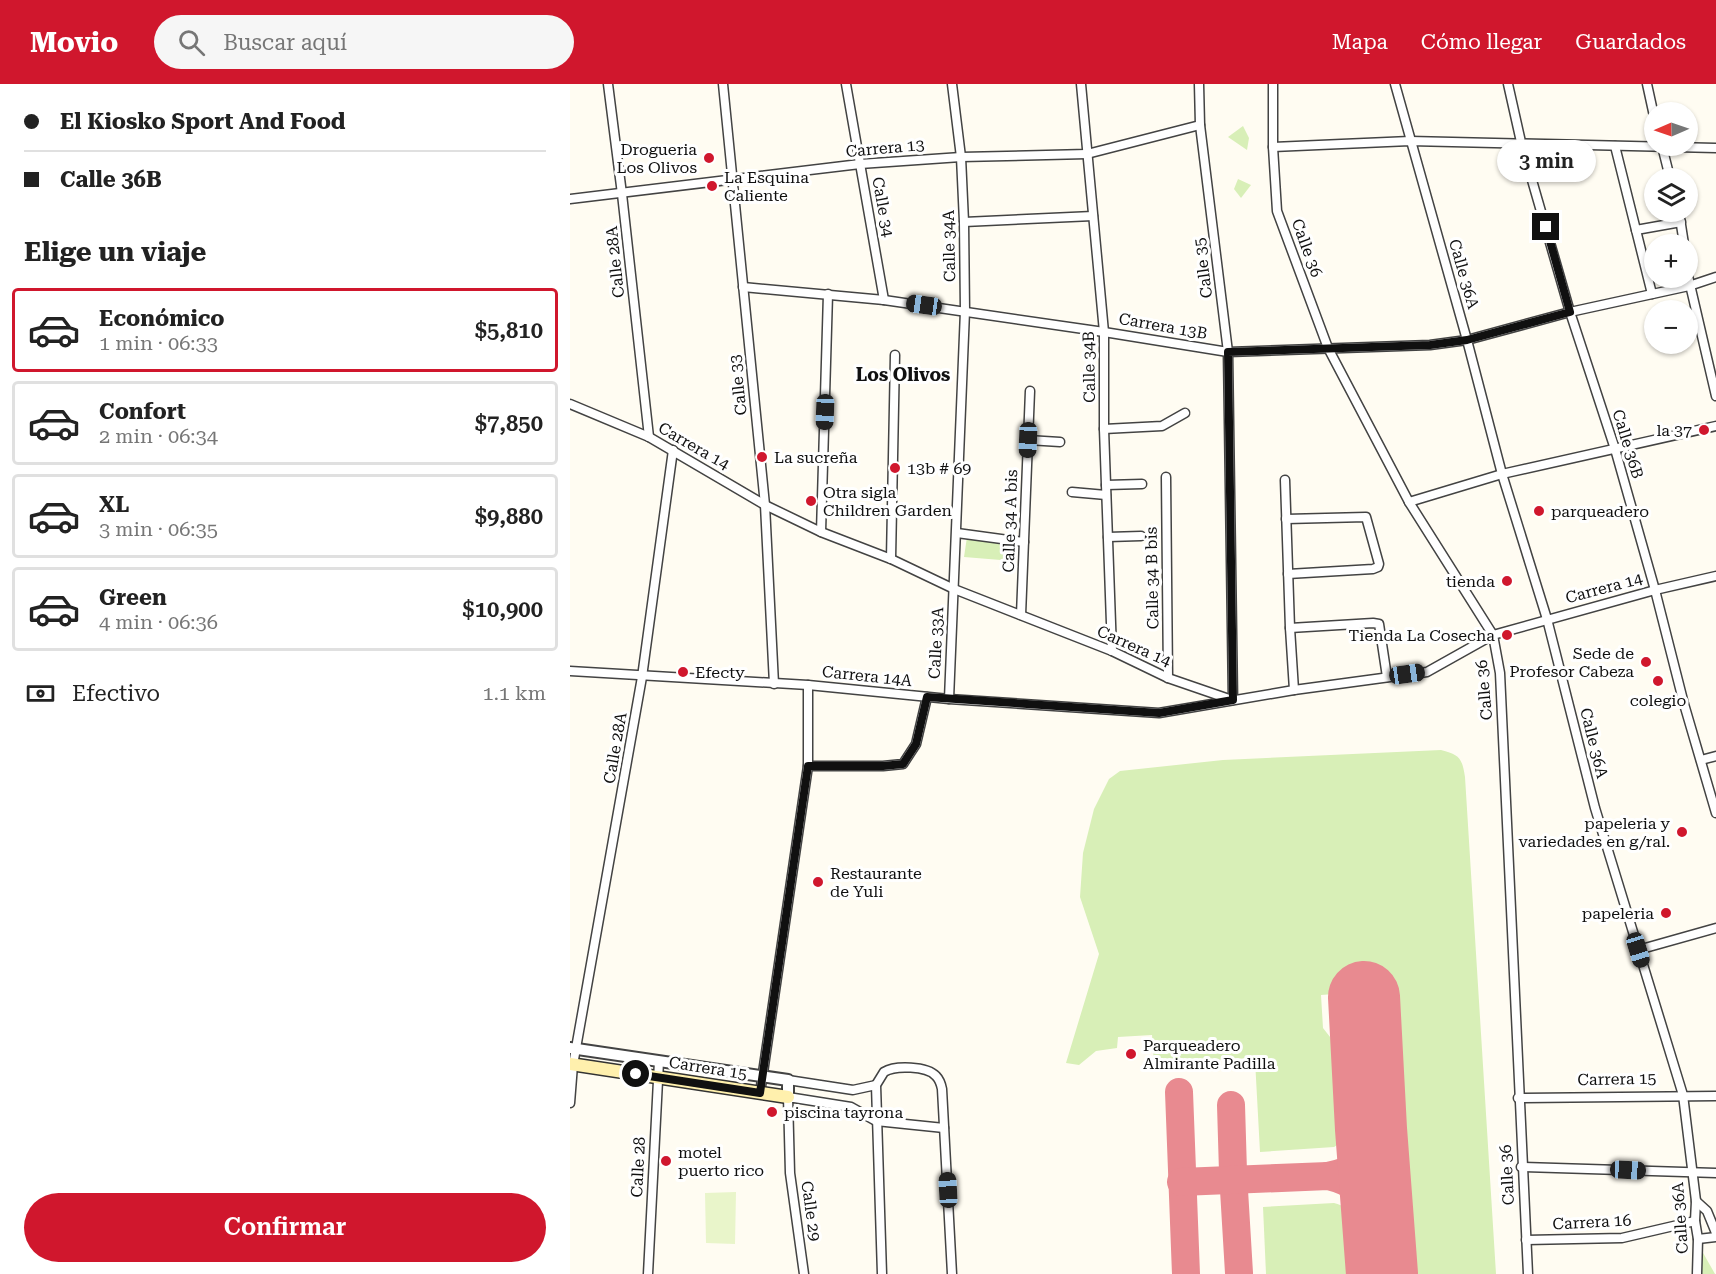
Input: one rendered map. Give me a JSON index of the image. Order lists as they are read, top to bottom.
{
  "streets": {
    "main road": ["Carrera 15"],
    "street": [
      "Carrera 13",
      "Calle 34",
      "Calle 34A",
      "Calle 36",
      "Calle 28A",
      "Calle 35",
      "Calle 36A",
      "Carrera 13B",
      "Calle 34B",
      "Calle 33",
      "Calle 36B",
      "Carrera 14",
      "Calle 34 A bis",
      "Calle 34 B bis",
      "Calle 33A",
      "Carrera 14A",
      "Calle 28",
      "Calle 29",
      "Carrera 16"
    ]
  },
  "crossings": [
    ["Carrera 13", "Calle 34"],
    ["Carrera 13", "Calle 34A"],
    ["Carrera 13", "Calle 28A"],
    ["Carrera 13", "Calle 35"],
    ["Carrera 13", "Calle 34B"],
    ["Carrera 13", "Calle 33"],
    ["Calle 34", "Carrera 13B"],
    ["Calle 34A", "Carrera 13B"],
    ["Calle 34A", "Carrera 14"],
    ["Calle 34A", "Calle 33A"],
    ["Calle 36", "Carrera 13B"],
    ["Calle 36", "Carrera 14"],
    ["Calle 36", "Carrera 15"],
    ["Calle 36", "Carrera 16"],
    ["Calle 28A", "Carrera 14"],
    ["Calle 28A", "Carrera 14A"],
    ["Calle 28A", "Carrera 15"],
    ["Calle 35", "Carrera 13B"],
    ["Calle 35", "Carrera 14"],
    ["Calle 35", "Carrera 14A"],
    ["Calle 36A", "Carrera 13B"],
    ["Calle 36A", "Carrera 14"],
    ["Calle 36A", "Carrera 15"],
    ["Calle 36A", "Carrera 16"],
    ["Carrera 13B", "Calle 34B"],
    ["Carrera 13B", "Calle 33"],
    ["Carrera 13B", "Calle 36B"],
    ["Calle 34B", "Carrera 14"],
    ["Calle 33", "Carrera 14"],
    ["Calle 33", "Carrera 14A"],
    ["Calle 36B", "Carrera 14"],
    ["Carrera 14", "Calle 34 A bis"],
    ["Carrera 14", "Calle 34 B bis"],
    ["Carrera 14", "Calle 33A"],
    ["Carrera 14", "Carrera 14A"],
    ["Calle 33A", "Carrera 14A"],
    ["Carrera 15", "Calle 28"],
    ["Carrera 15", "Calle 29"]
  ],
  "districts": ["Los Olivos"],
  "places": [
    "Drogueria Los Olivos",
    "La Esquina Caliente",
    "la 37",
    "La sucreña",
    "13b # 69",
    "Otra sigla Children Garden",
    "parqueadero",
    "tienda",
    "Tienda La Cosecha",
    "Sede de Profesor Cabeza",
    "Efecty",
    "colegio",
    "papeleria y variedades en g/ral.",
    "Restaurante de Yuli",
    "papeleria",
    "Parqueadero Almirante Padilla",
    "piscina tayrona",
    "motel puerto rico"
  ],
  "north": "left",
  "page": {
    "header": "Movio",
    "search": "Buscar aquí",
    "nav": ["Mapa", "Cómo llegar", "Guardados"],
    "banner": ["El Kiosko Sport And Food", "Calle 36B"],
    "map_buttons": ["+", "−"],
    "bubble": "3 min",
    "heading": "Elige un viaje",
    "list": [
      {
        "name": "Económico",
        "note": "1 min · 06:33",
        "value": "$5,810"
      },
      {
        "name": "Confort",
        "note": "2 min · 06:34",
        "value": "$7,850"
      },
      {
        "name": "XL",
        "note": "3 min · 06:35",
        "value": "$9,880"
      },
      {
        "name": "Green",
        "note": "4 min · 06:36",
        "value": "$10,900"
      }
    ],
    "pay": ["Efectivo", "1.1 km"],
    "buttons": "Confirmar"
  }
}
